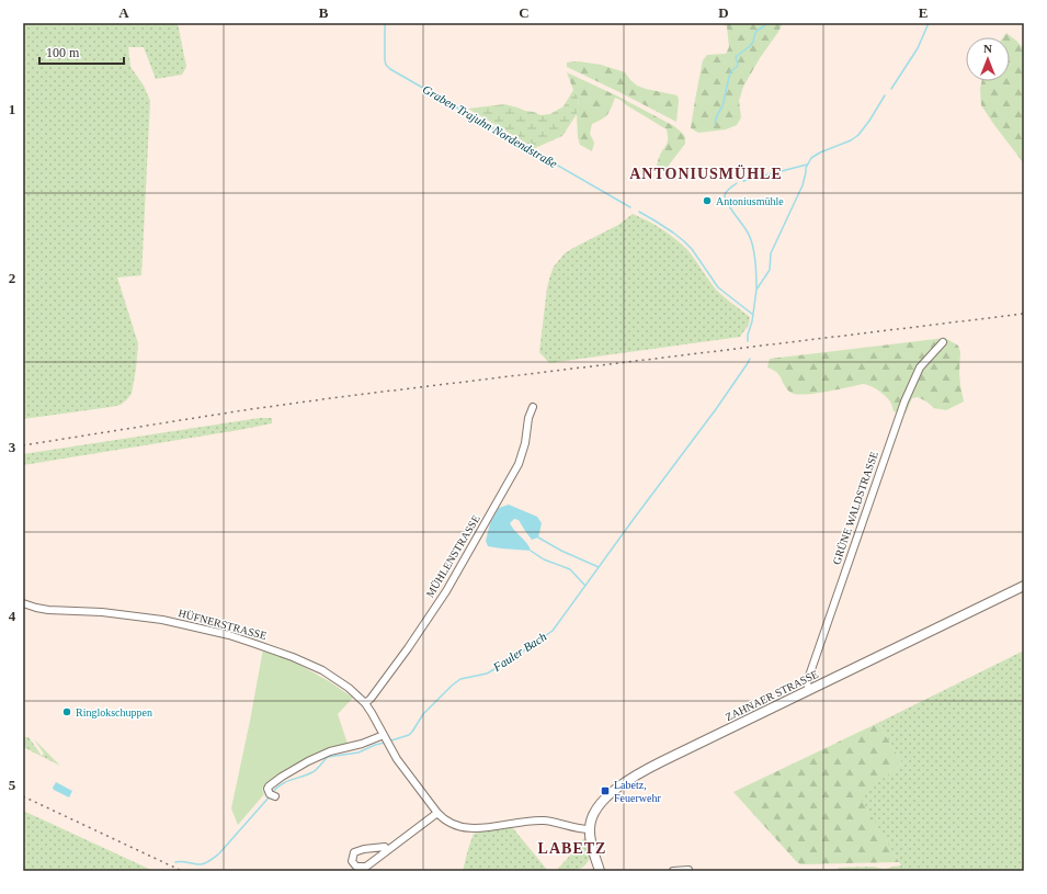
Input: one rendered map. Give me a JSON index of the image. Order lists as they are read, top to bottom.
{
  "streets": {
    "main road": ["ZAHNAER STRASSE"],
    "street": ["GRÜNE WALDSTRASSE", "MÜHLENSTRASSE", "HÜFNERSTRASSE"]
  },
  "crossings": [
    ["GRÜNE WALDSTRASSE", "ZAHNAER STRASSE"],
    ["MÜHLENSTRASSE", "HÜFNERSTRASSE"],
    ["HÜFNERSTRASSE", "ZAHNAER STRASSE"]
  ],
  "districts": ["ANTONIUSMÜHLE", "LABETZ"],
  "water": ["Graben Trajuhn Nordendstraße", "Fauler Bach"],
  "places": {
    "other": ["Antoniusmühle", "Ringlokschuppen"],
    "transit": ["Labetz, Feuerwehr"]
  },
  "scale_bar": "100 m",
  "north": "top",
  "grid": {
    "columns": [
      "A",
      "B",
      "C",
      "D",
      "E"
    ],
    "rows": [
      "1",
      "2",
      "3",
      "4",
      "5"
    ]
  }
}
